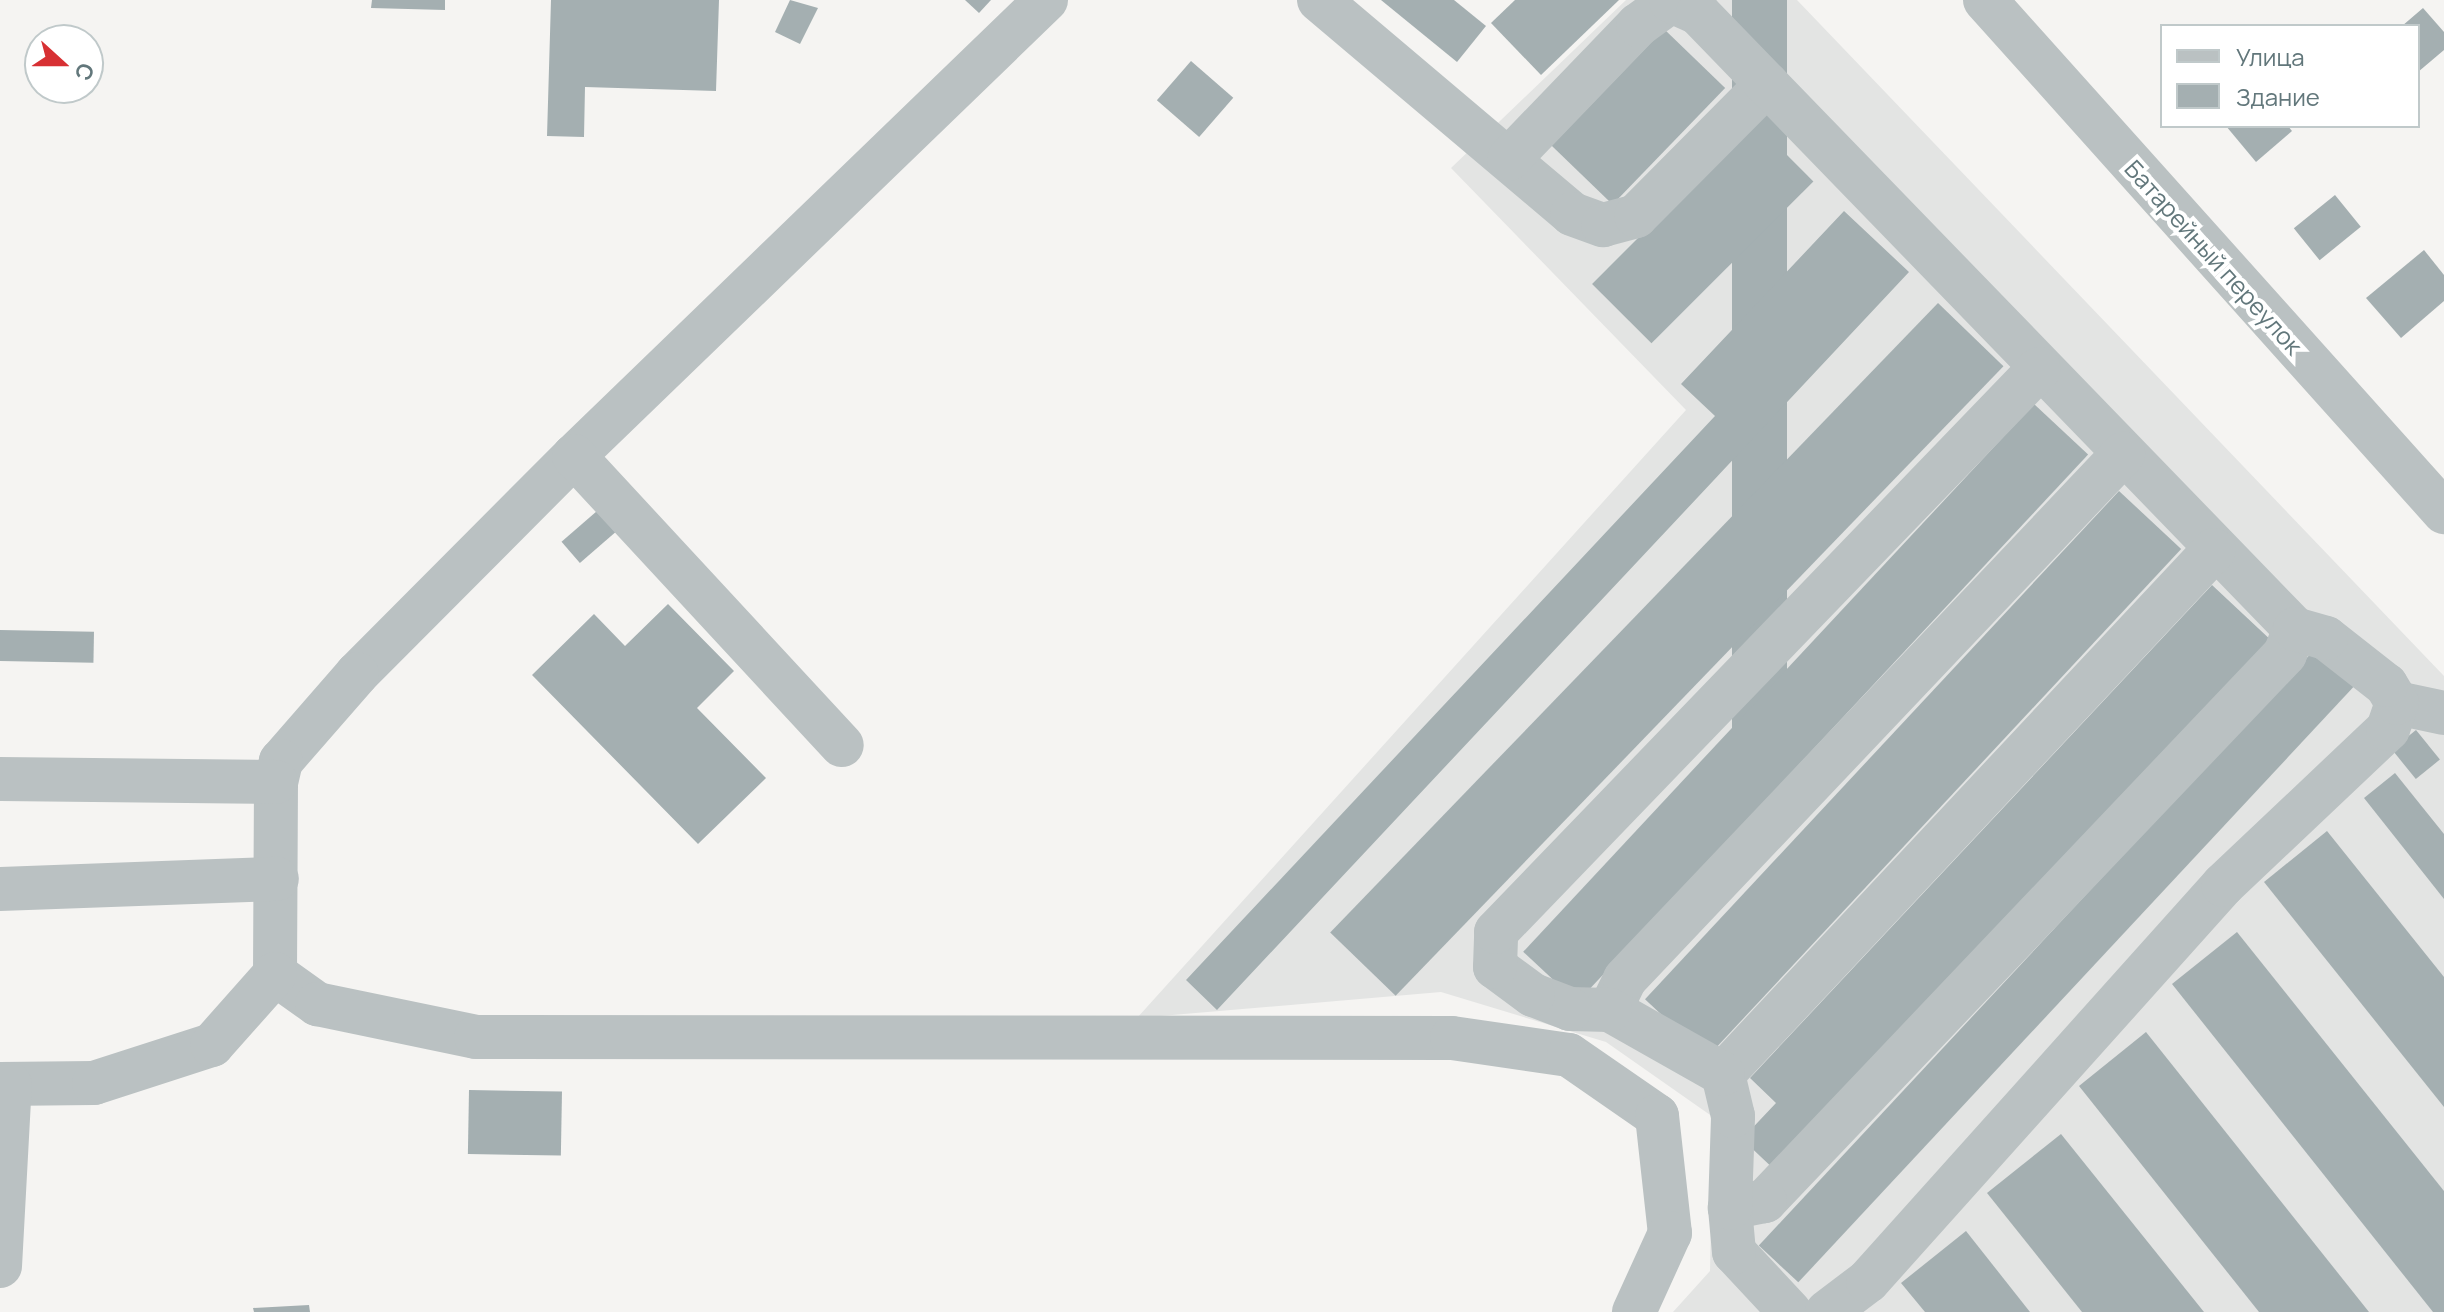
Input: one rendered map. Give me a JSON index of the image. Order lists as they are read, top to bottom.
{
  "streets": {
    "street": ["Батарейный переулок"]
  },
  "legend": ["Улица", "Здание"],
  "north": "right"
}
